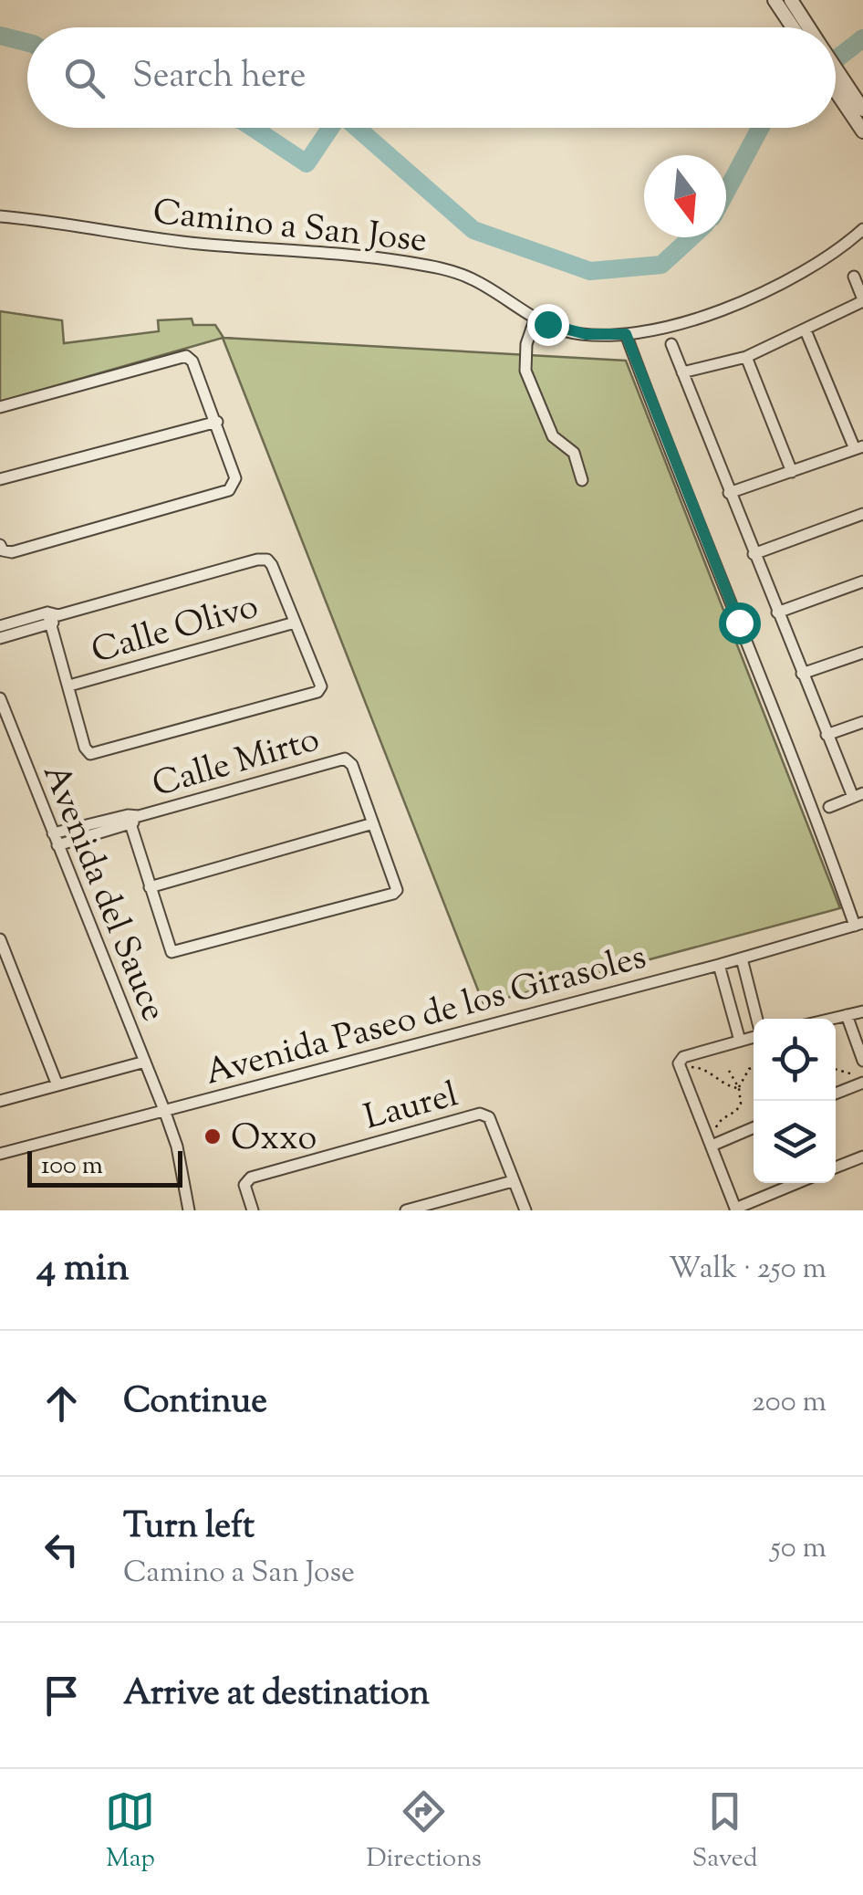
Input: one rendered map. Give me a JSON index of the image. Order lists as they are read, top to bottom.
{
  "streets": {
    "street": [
      "Camino a San Jose",
      "Calle Olivo",
      "Calle Mirto",
      "Avenida del Sauce",
      "Avenida Paseo de los Girasoles",
      "Laurel"
    ]
  },
  "crossings": [
    ["Calle Mirto", "Avenida del Sauce"],
    ["Avenida del Sauce", "Avenida Paseo de los Girasoles"]
  ],
  "places": ["Oxxo"],
  "scale_bar": "100 m",
  "north": "bottom",
  "page": {
    "search": "Search here",
    "scale": "100 m",
    "heading": ["4 min", "Walk · 250 m"],
    "list": [
      ["Continue", "200 m"],
      ["Turn left", "Camino a San Jose", "50 m"],
      "Arrive at destination"
    ],
    "nav": ["Map", "Directions", "Saved"]
  }
}
